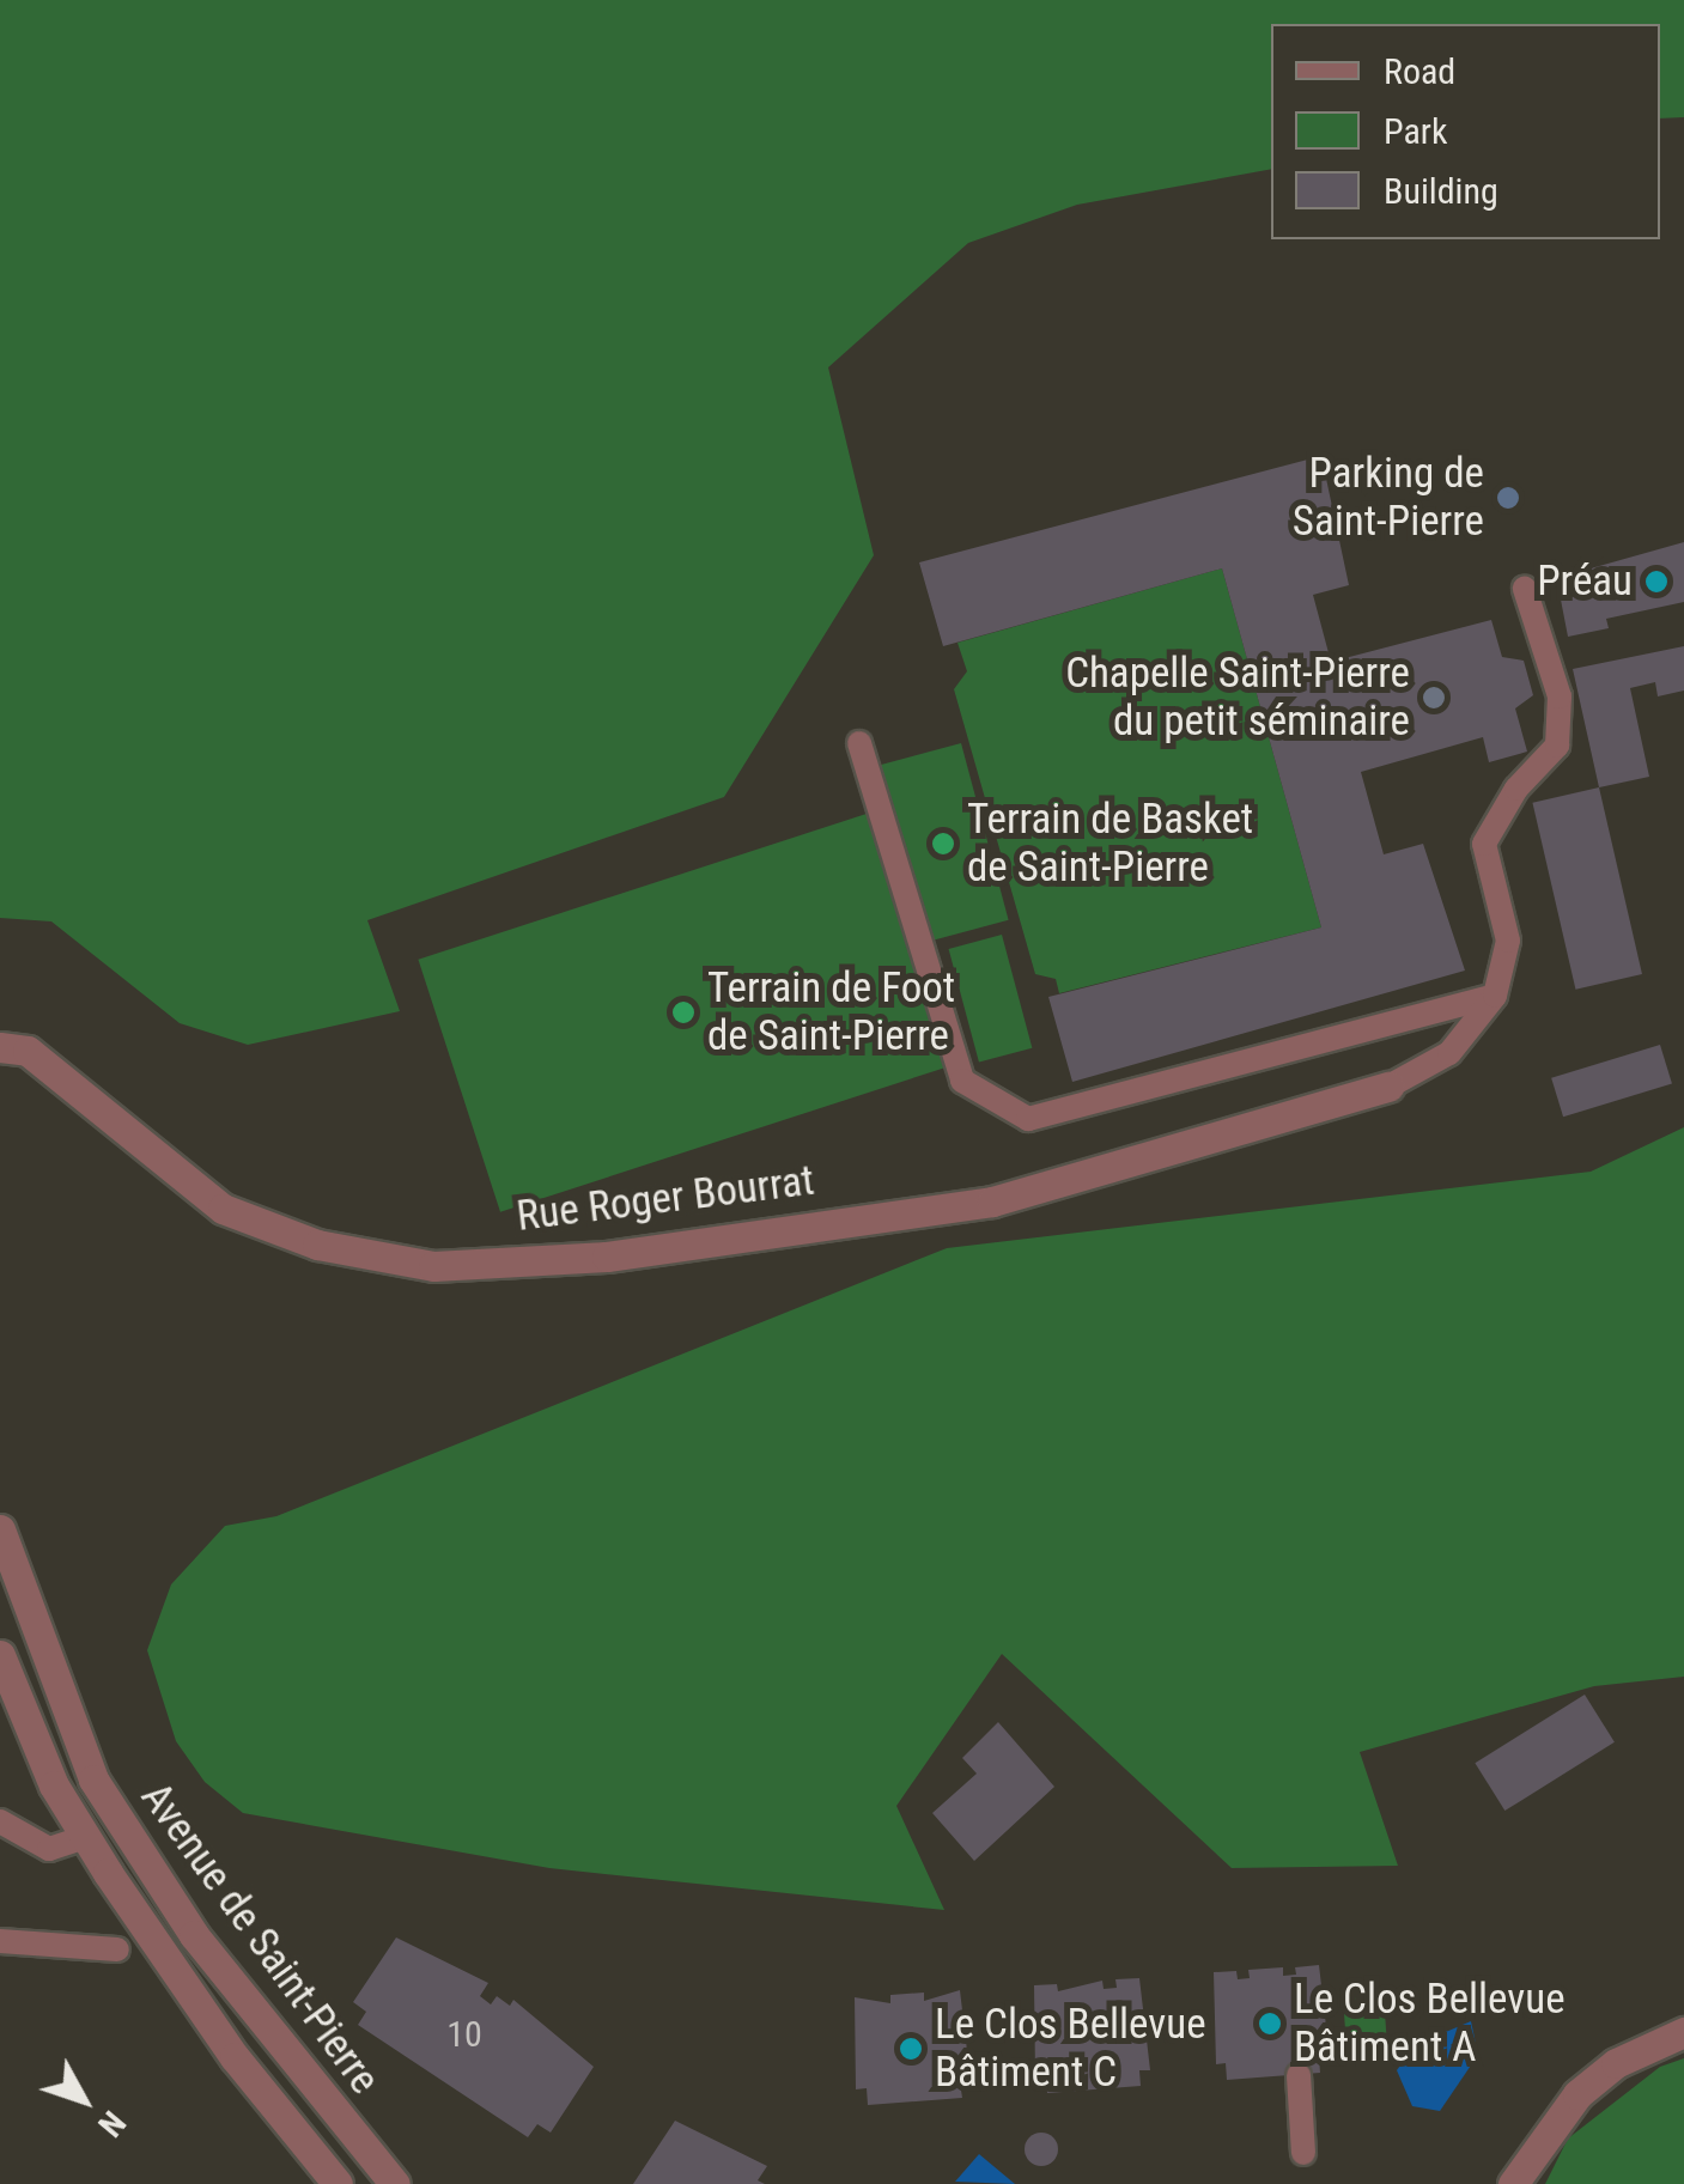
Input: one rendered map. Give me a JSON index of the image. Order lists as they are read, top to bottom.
{
  "streets": {
    "street": ["Rue Roger Bourrat", "Avenue de Saint-Pierre"]
  },
  "places": [
    "Parking de Saint-Pierre",
    "Préau",
    "Chapelle Saint-Pierre du petit séminaire",
    "Terrain de Basket de Saint-Pierre",
    "Terrain de Foot de Saint-Pierre",
    "Le Clos Bellevue Bâtiment A",
    "Le Clos Bellevue Bâtiment C"
  ],
  "house_numbers": ["10"],
  "legend": ["Road", "Park", "Building"],
  "north": "bottom right"
}
